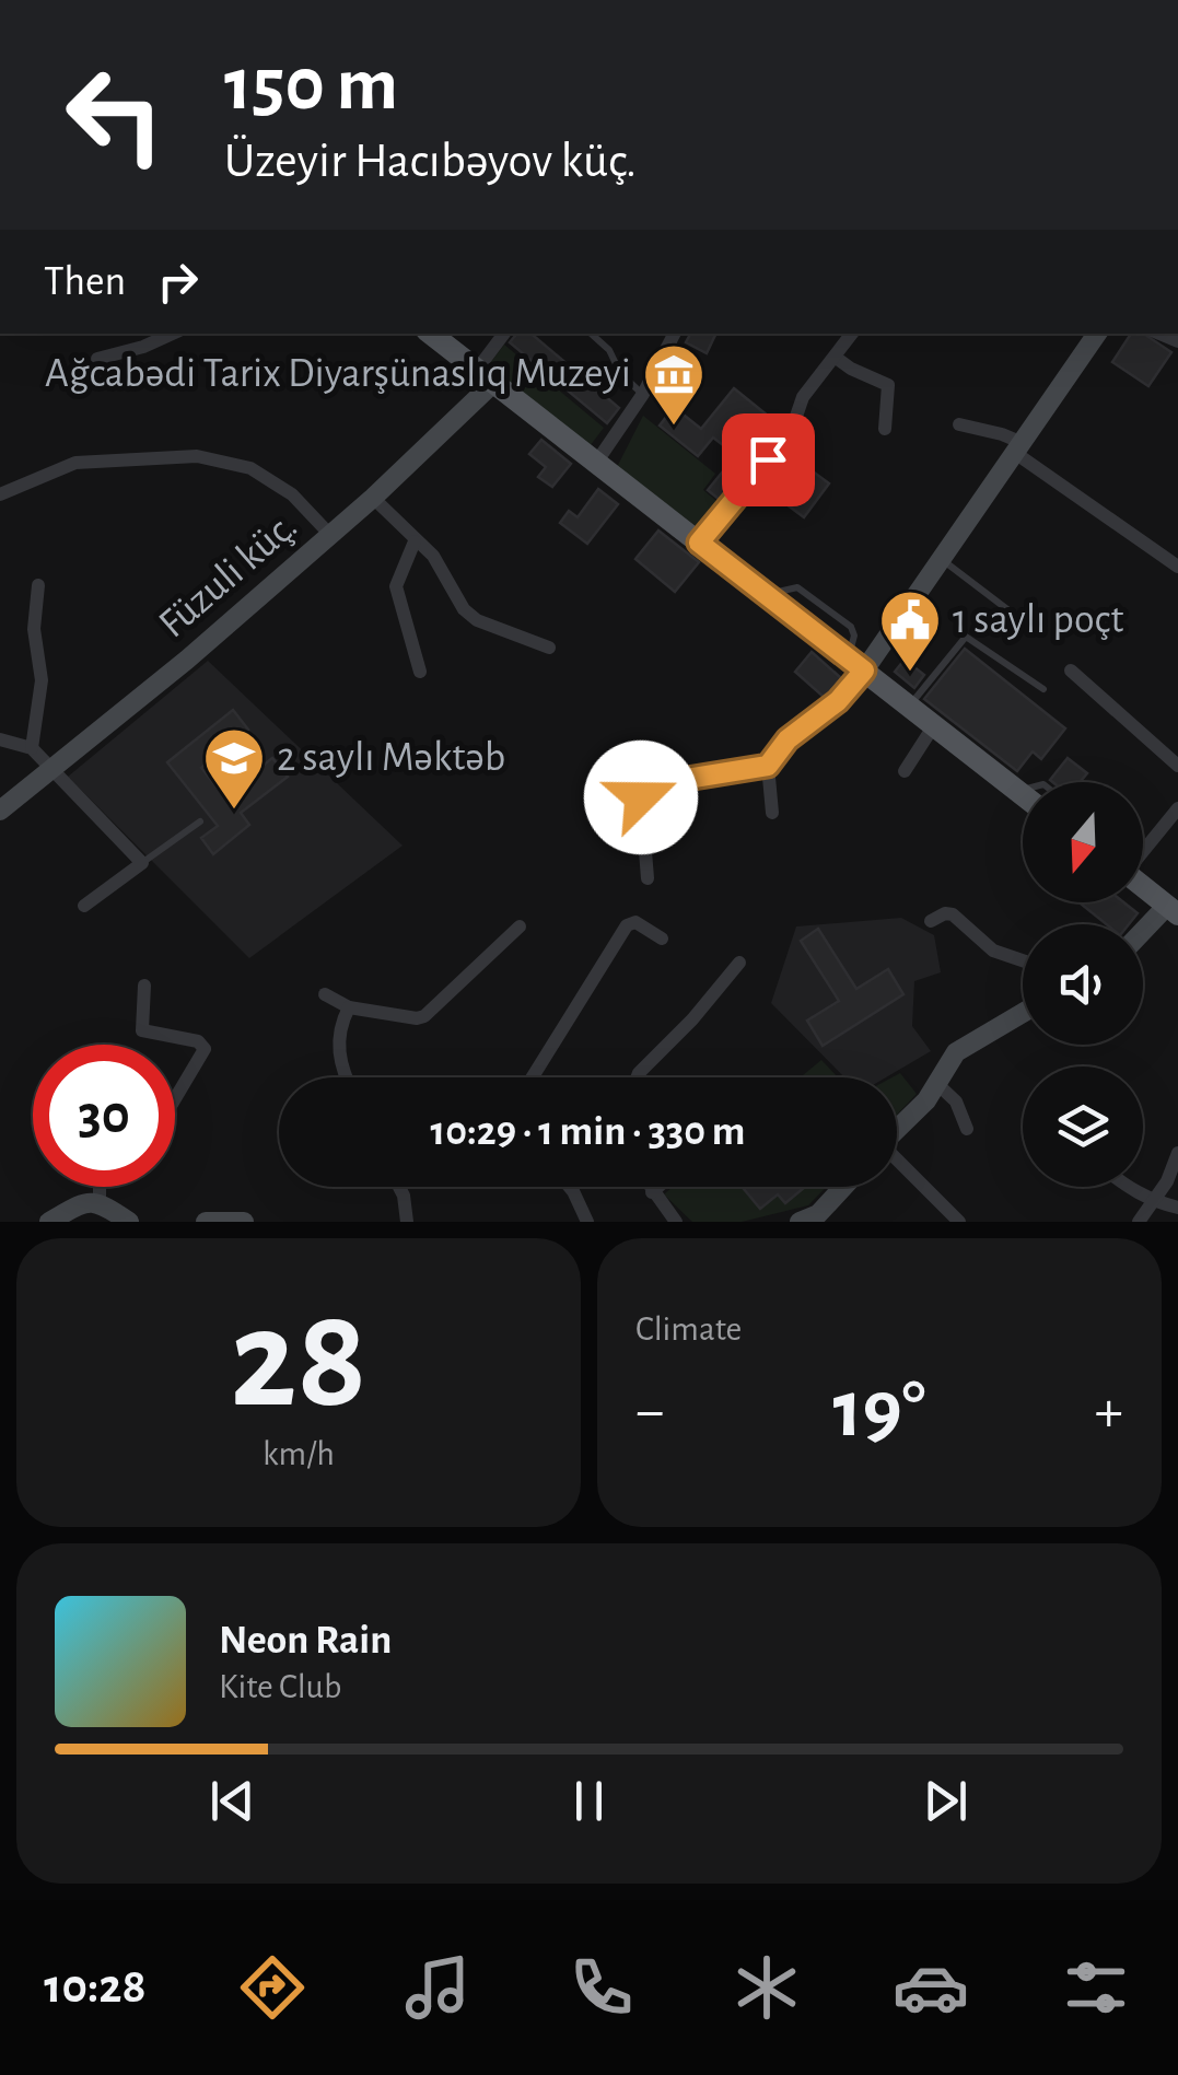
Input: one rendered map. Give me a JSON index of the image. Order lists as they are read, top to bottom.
{
  "streets": {
    "street": ["Füzuli küç."]
  },
  "places": {
    "museum": ["Ağcabədi Tarix Diyarşünaslıq Muzeyi"],
    "public building": ["1 saylı poçt"],
    "school or university": ["2 saylı Məktəb"]
  },
  "north": "bottom",
  "page": {
    "turn": ["150 m", "Üzeyir Hacıbəyov küç."],
    "then": "Then",
    "limit": "30",
    "trip": "10:29 · 1 min · 330 m",
    "tile": [
      ["28", "km/h"],
      "Climate"
    ],
    "heat": ["−", "19°", "+"],
    "song": ["Neon Rain", "Kite Club"],
    "tabs": "10:28"
  }
}
